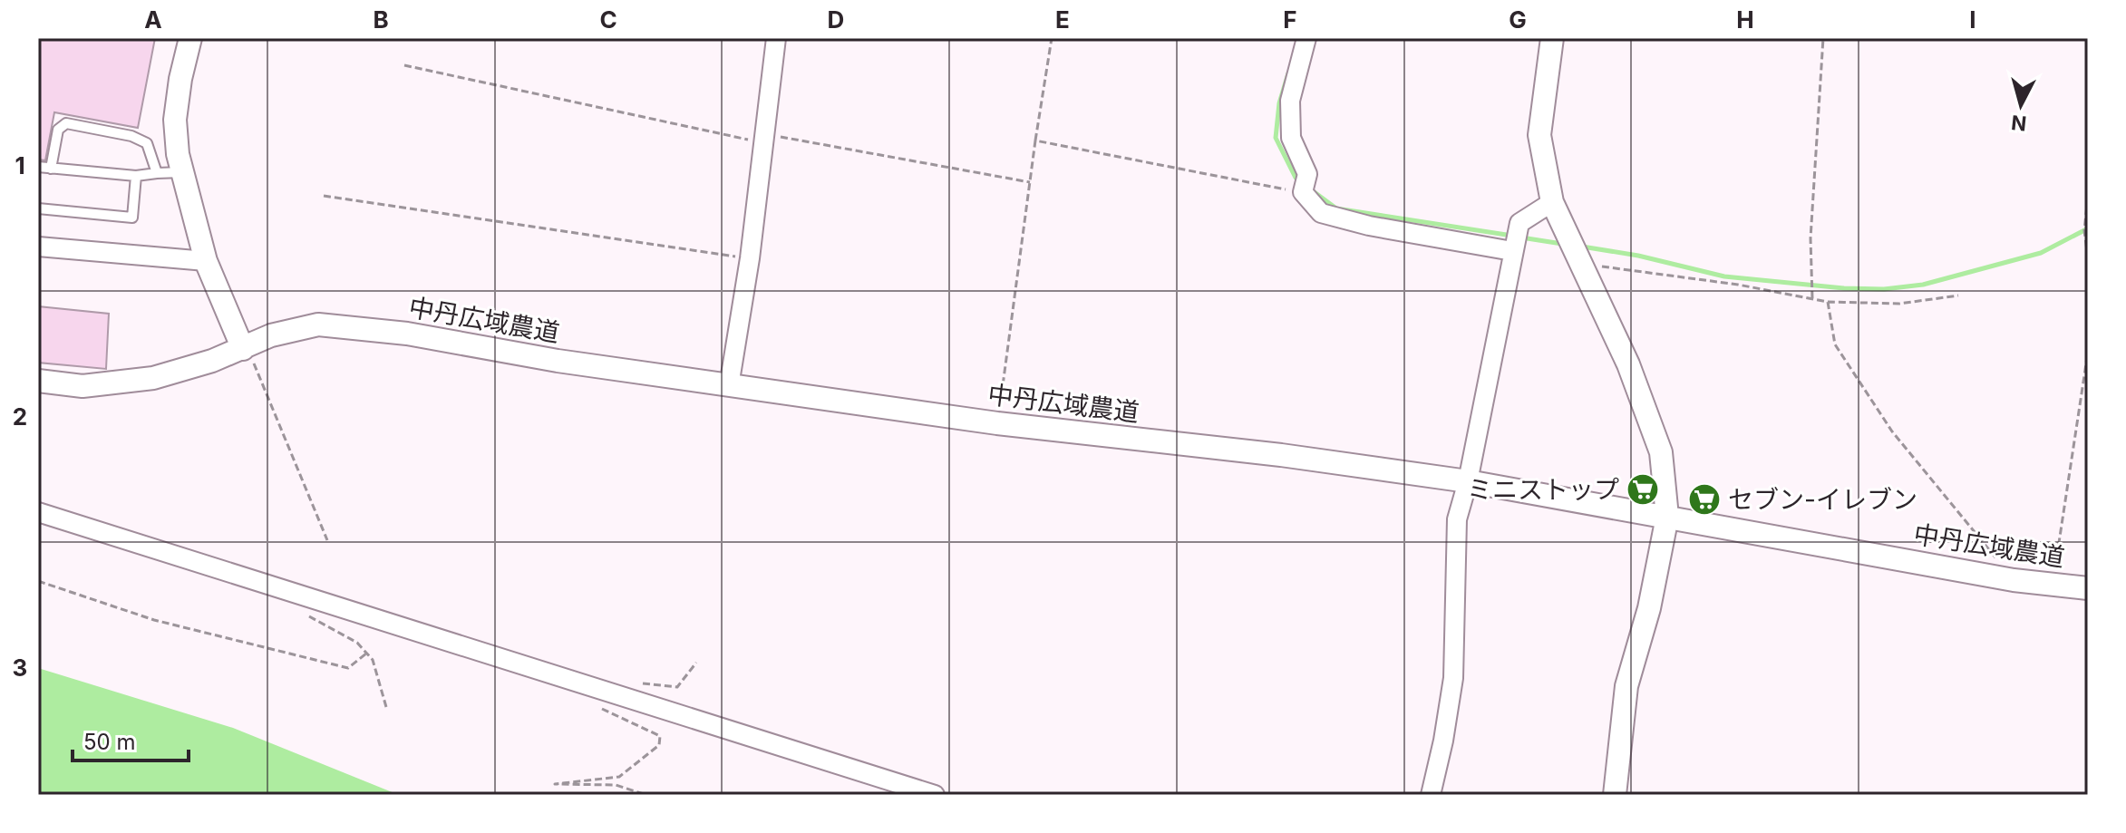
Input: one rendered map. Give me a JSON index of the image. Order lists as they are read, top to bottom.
{
  "streets": {
    "street": ["中丹広域農道"]
  },
  "places": {
    "supermarket": ["ミニストップ", "セブン-イレブン"]
  },
  "scale_bar": "50 m",
  "north": "bottom",
  "grid": {
    "columns": [
      "A",
      "B",
      "C",
      "D",
      "E",
      "F",
      "G",
      "H",
      "I"
    ],
    "rows": ["1", "2", "3"]
  }
}
